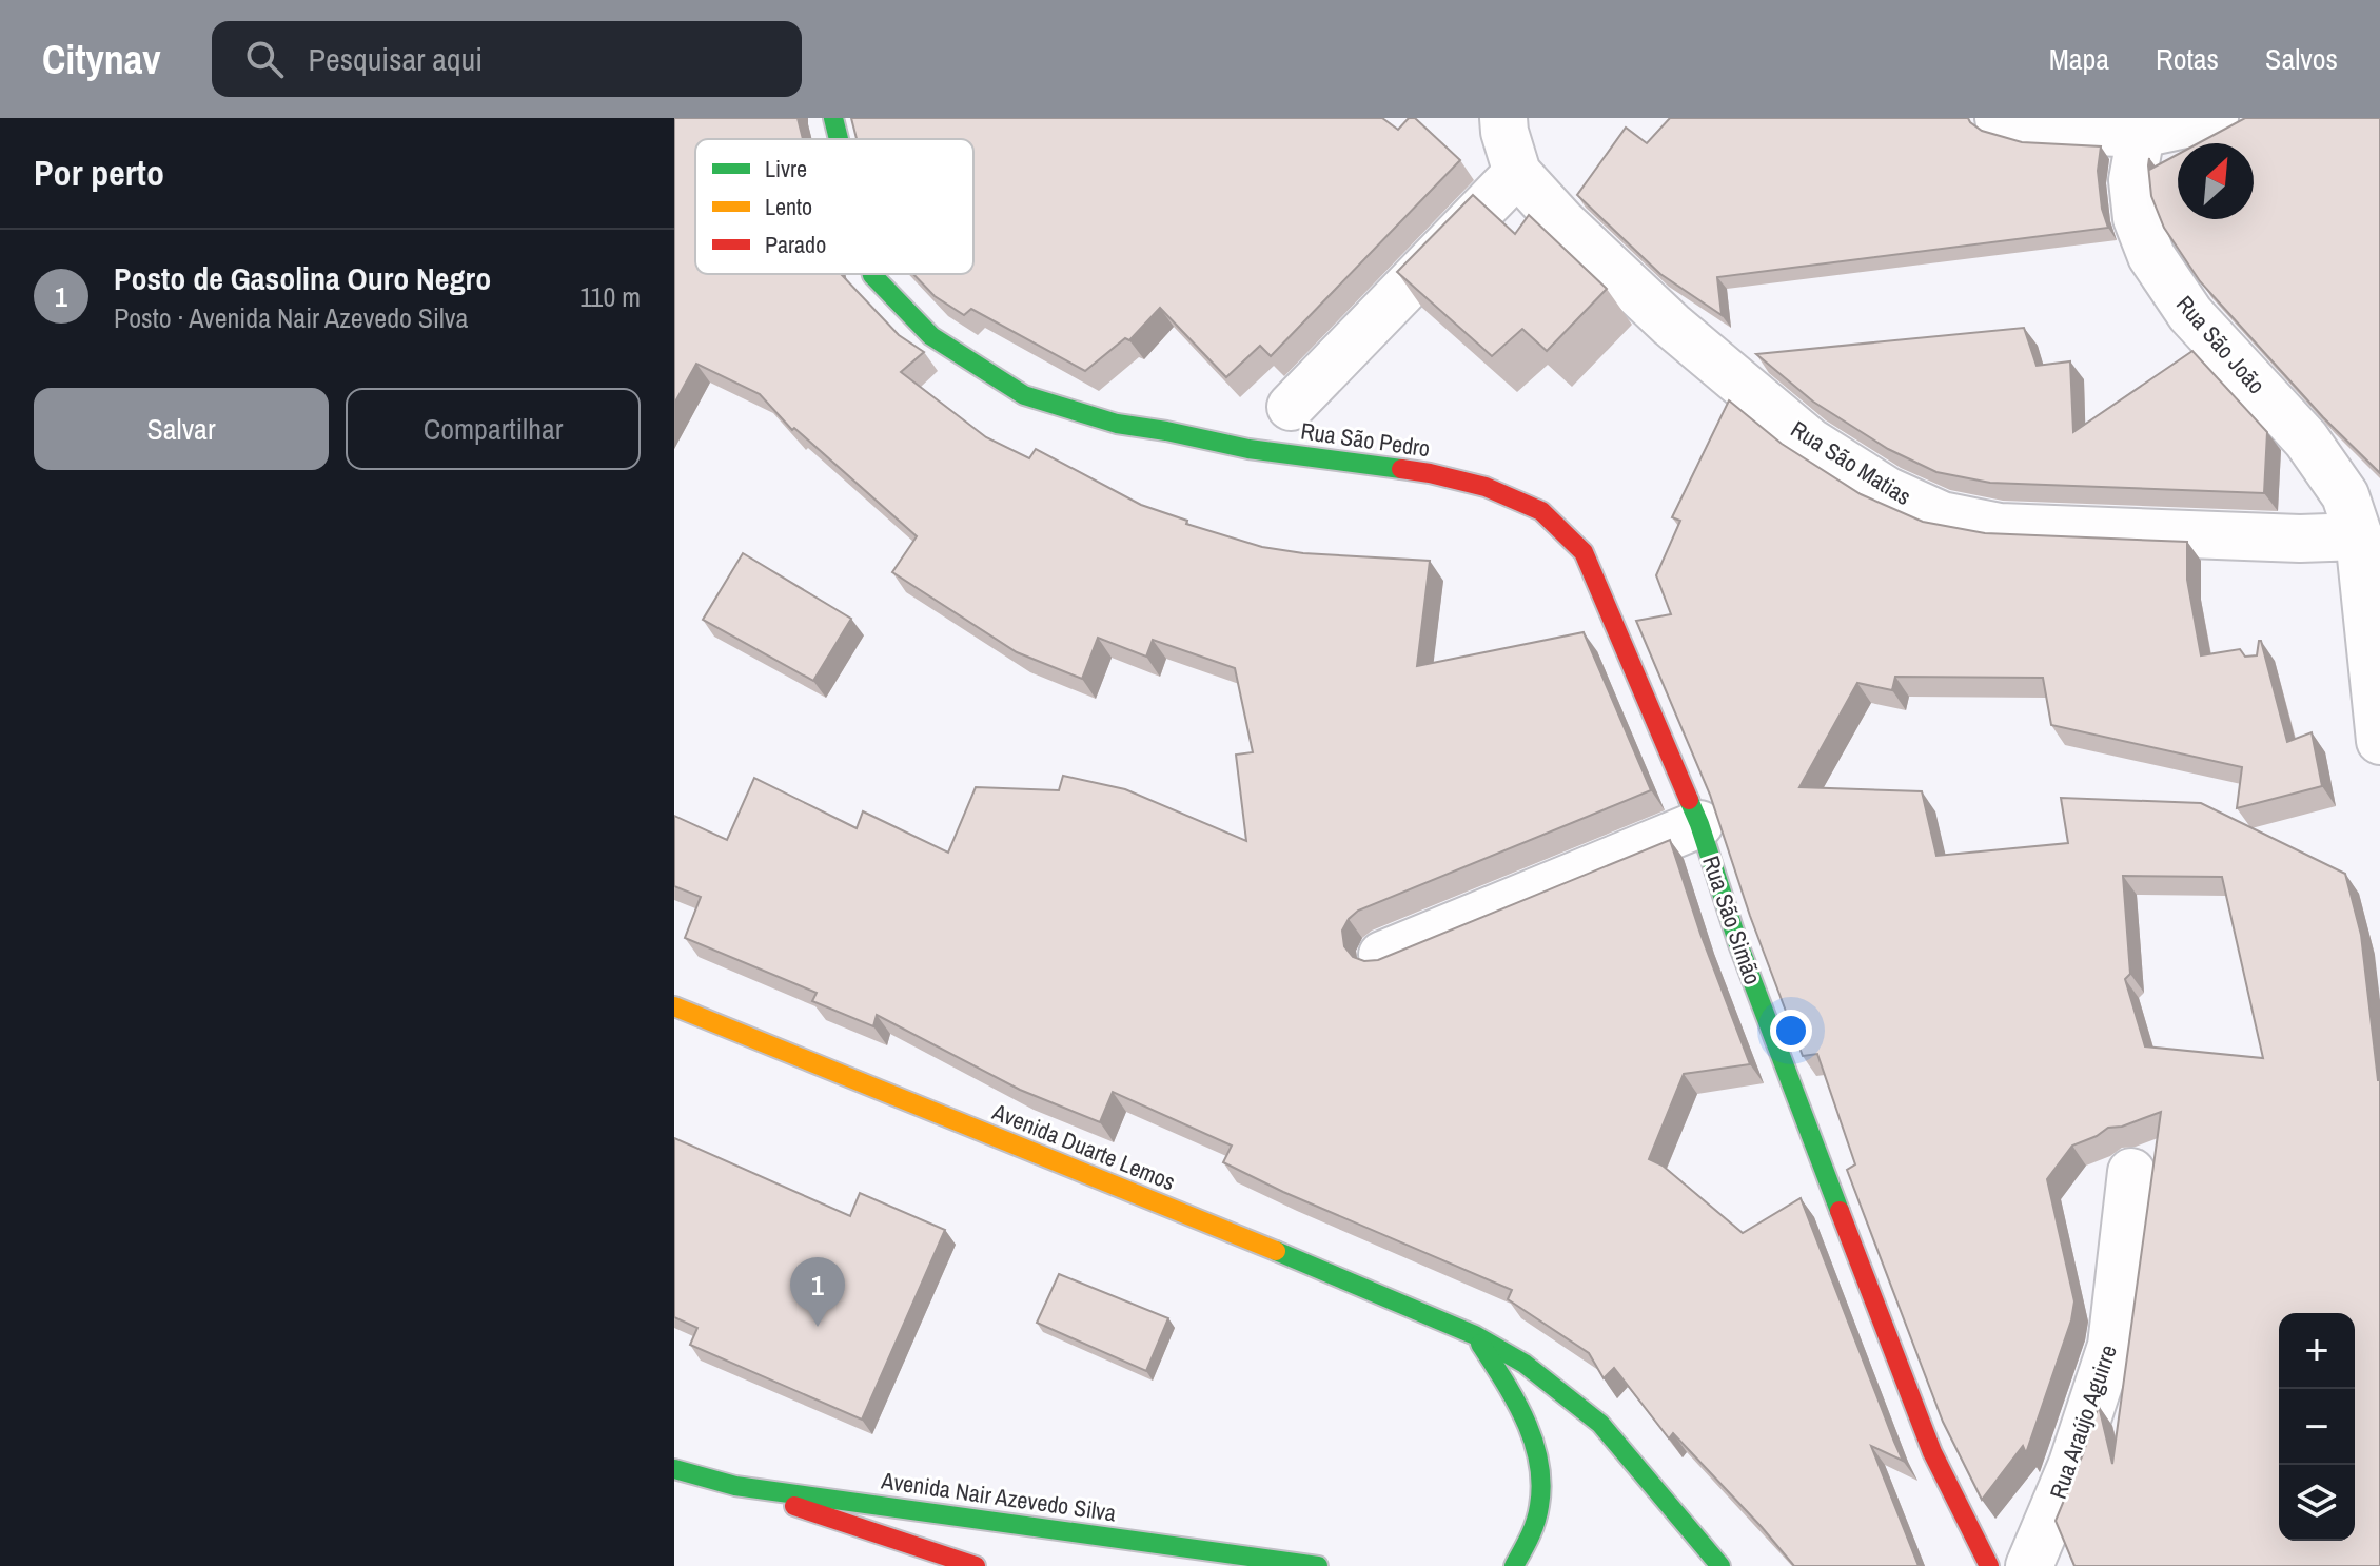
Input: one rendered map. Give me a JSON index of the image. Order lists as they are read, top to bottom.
{
  "streets": {
    "street": [
      "Rua São João",
      "Rua São Pedro",
      "Rua São Matias",
      "Rua São Simão",
      "Avenida Duarte Lemos",
      "Rua Araújo Aguirre",
      "Avenida Nair Azevedo Silva"
    ]
  },
  "crossings": [
    ["Rua São João", "Rua São Matias"],
    ["Rua São Pedro", "Rua São Simão"]
  ],
  "legend": ["Livre", "Lento", "Parado"],
  "north": "top right",
  "page": {
    "header": "Citynav",
    "search": "Pesquisar aqui",
    "nav": ["Mapa", "Rotas", "Salvos"],
    "heading": "Por perto",
    "list": [
      {
        "mark": "1",
        "name": "Posto de Gasolina Ouro Negro",
        "note": "Posto · Avenida Nair Azevedo Silva",
        "value": "110 m"
      }
    ],
    "buttons": ["Salvar", "Compartilhar"],
    "pins": "1",
    "map_buttons": ["+", "−"]
  }
}
